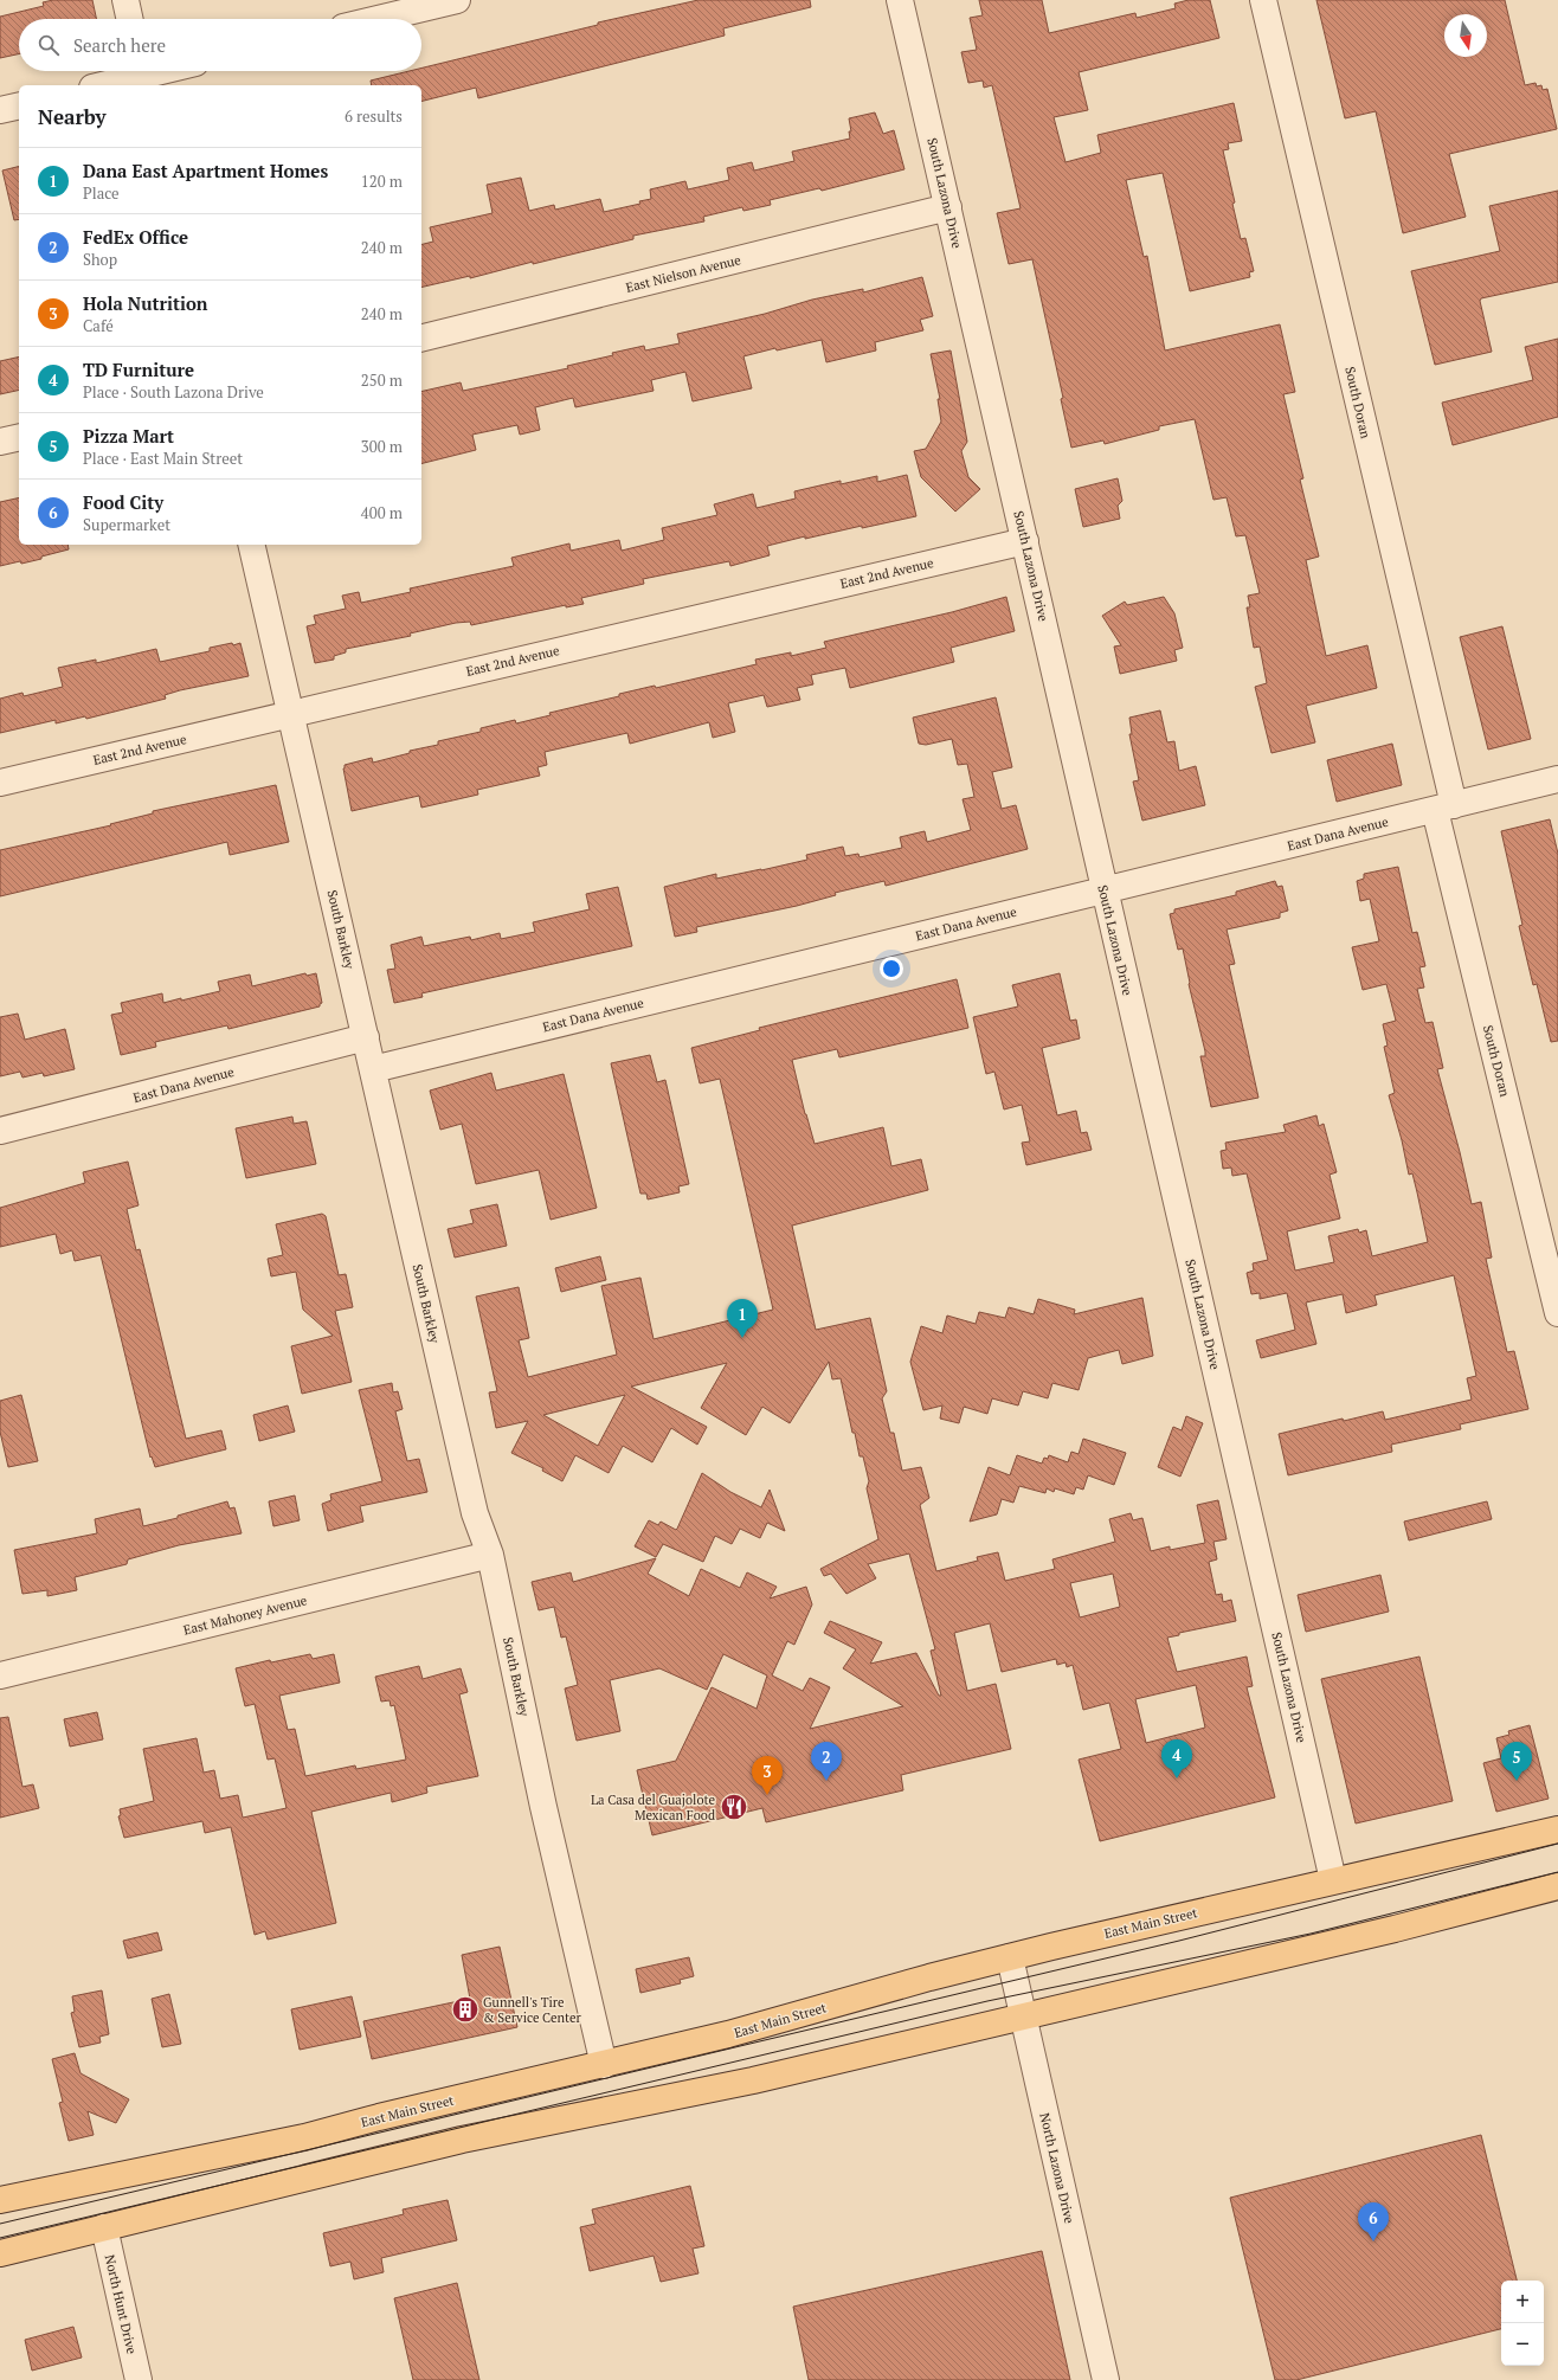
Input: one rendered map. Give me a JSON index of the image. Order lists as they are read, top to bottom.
{
  "streets": {
    "main road": ["East Main Street"],
    "street": [
      "South Lazona Drive",
      "East Nielson Avenue",
      "South Doran",
      "East 2nd Avenue",
      "East Dana Avenue",
      "South Barkley",
      "East Mahoney Avenue",
      "North Lazona Drive",
      "North Hunt Drive"
    ]
  },
  "crossings": [
    ["South Lazona Drive", "East Nielson Avenue"],
    ["South Lazona Drive", "East 2nd Avenue"],
    ["South Lazona Drive", "East Dana Avenue"],
    ["South Lazona Drive", "East Main Street"],
    ["South Doran", "East Dana Avenue"],
    ["East 2nd Avenue", "South Barkley"],
    ["East Dana Avenue", "South Barkley"],
    ["South Barkley", "East Mahoney Avenue"],
    ["South Barkley", "East Main Street"],
    ["East Main Street", "North Lazona Drive"]
  ],
  "places": {
    "restaurant": ["La Casa del Guajolote Mexican Food"],
    "building": ["Gunnell's Tire & Service Center"]
  },
  "north": "bottom",
  "page": {
    "search": "Search here",
    "heading": ["Nearby", "6 results"],
    "list": [
      {
        "mark": "1",
        "name": "Dana East Apartment Homes",
        "note": "Place",
        "value": "120 m"
      },
      {
        "mark": "2",
        "name": "FedEx Office",
        "note": "Shop",
        "value": "240 m"
      },
      {
        "mark": "3",
        "name": "Hola Nutrition",
        "note": "Café",
        "value": "240 m"
      },
      {
        "mark": "4",
        "name": "TD Furniture",
        "note": "Place · South Lazona Drive",
        "value": "250 m"
      },
      {
        "mark": "5",
        "name": "Pizza Mart",
        "note": "Place · East Main Street",
        "value": "300 m"
      },
      {
        "mark": "6",
        "name": "Food City",
        "note": "Supermarket",
        "value": "400 m"
      }
    ],
    "pins": [
      "1",
      "4",
      "2",
      "5",
      "3",
      "6"
    ],
    "map_buttons": ["+", "−"]
  }
}
